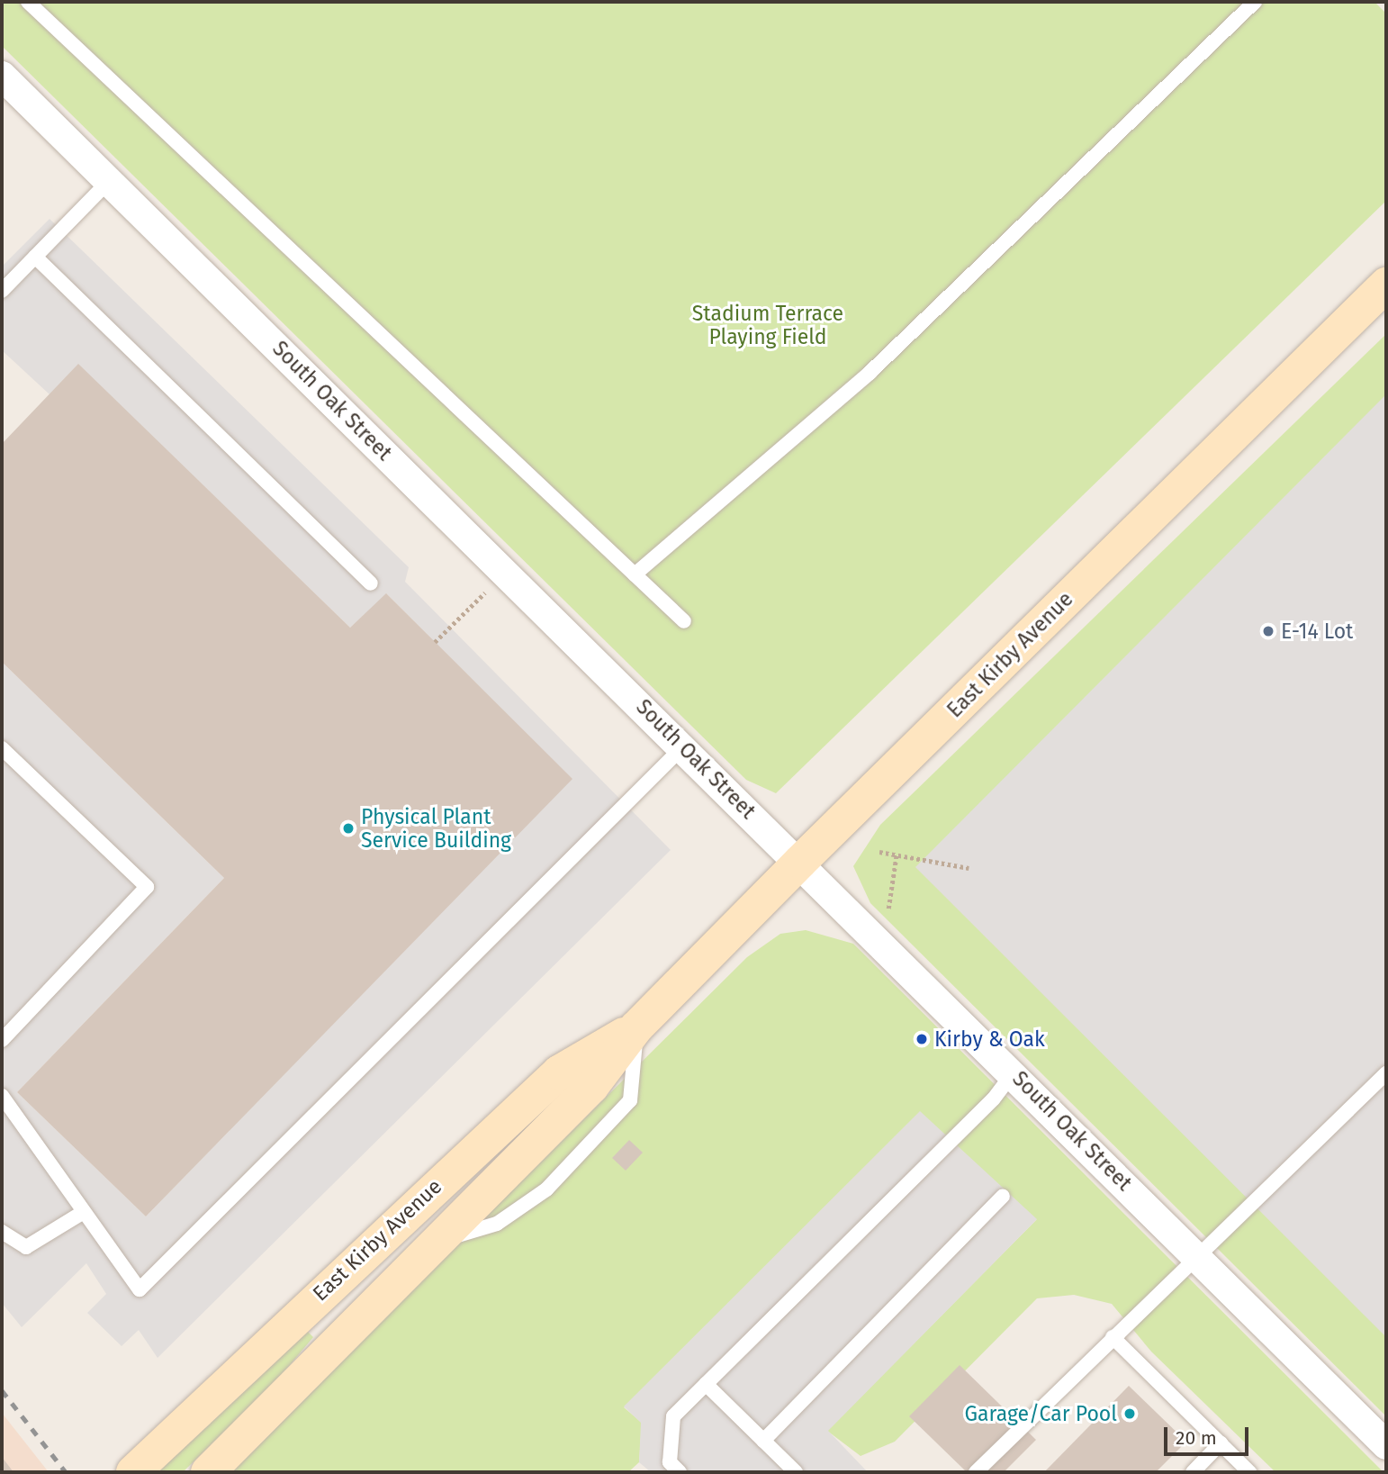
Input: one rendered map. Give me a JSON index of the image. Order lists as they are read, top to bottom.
{
  "streets": {
    "main road": ["East Kirby Avenue"],
    "street": ["South Oak Street"]
  },
  "crossings": [
    ["South Oak Street", "East Kirby Avenue"]
  ],
  "parks": ["Stadium Terrace Playing Field"],
  "places": [
    "E-14 Lot",
    "Physical Plant Service Building",
    "Kirby & Oak",
    "Garage/Car Pool"
  ],
  "scale_bar": "20 m"
}
